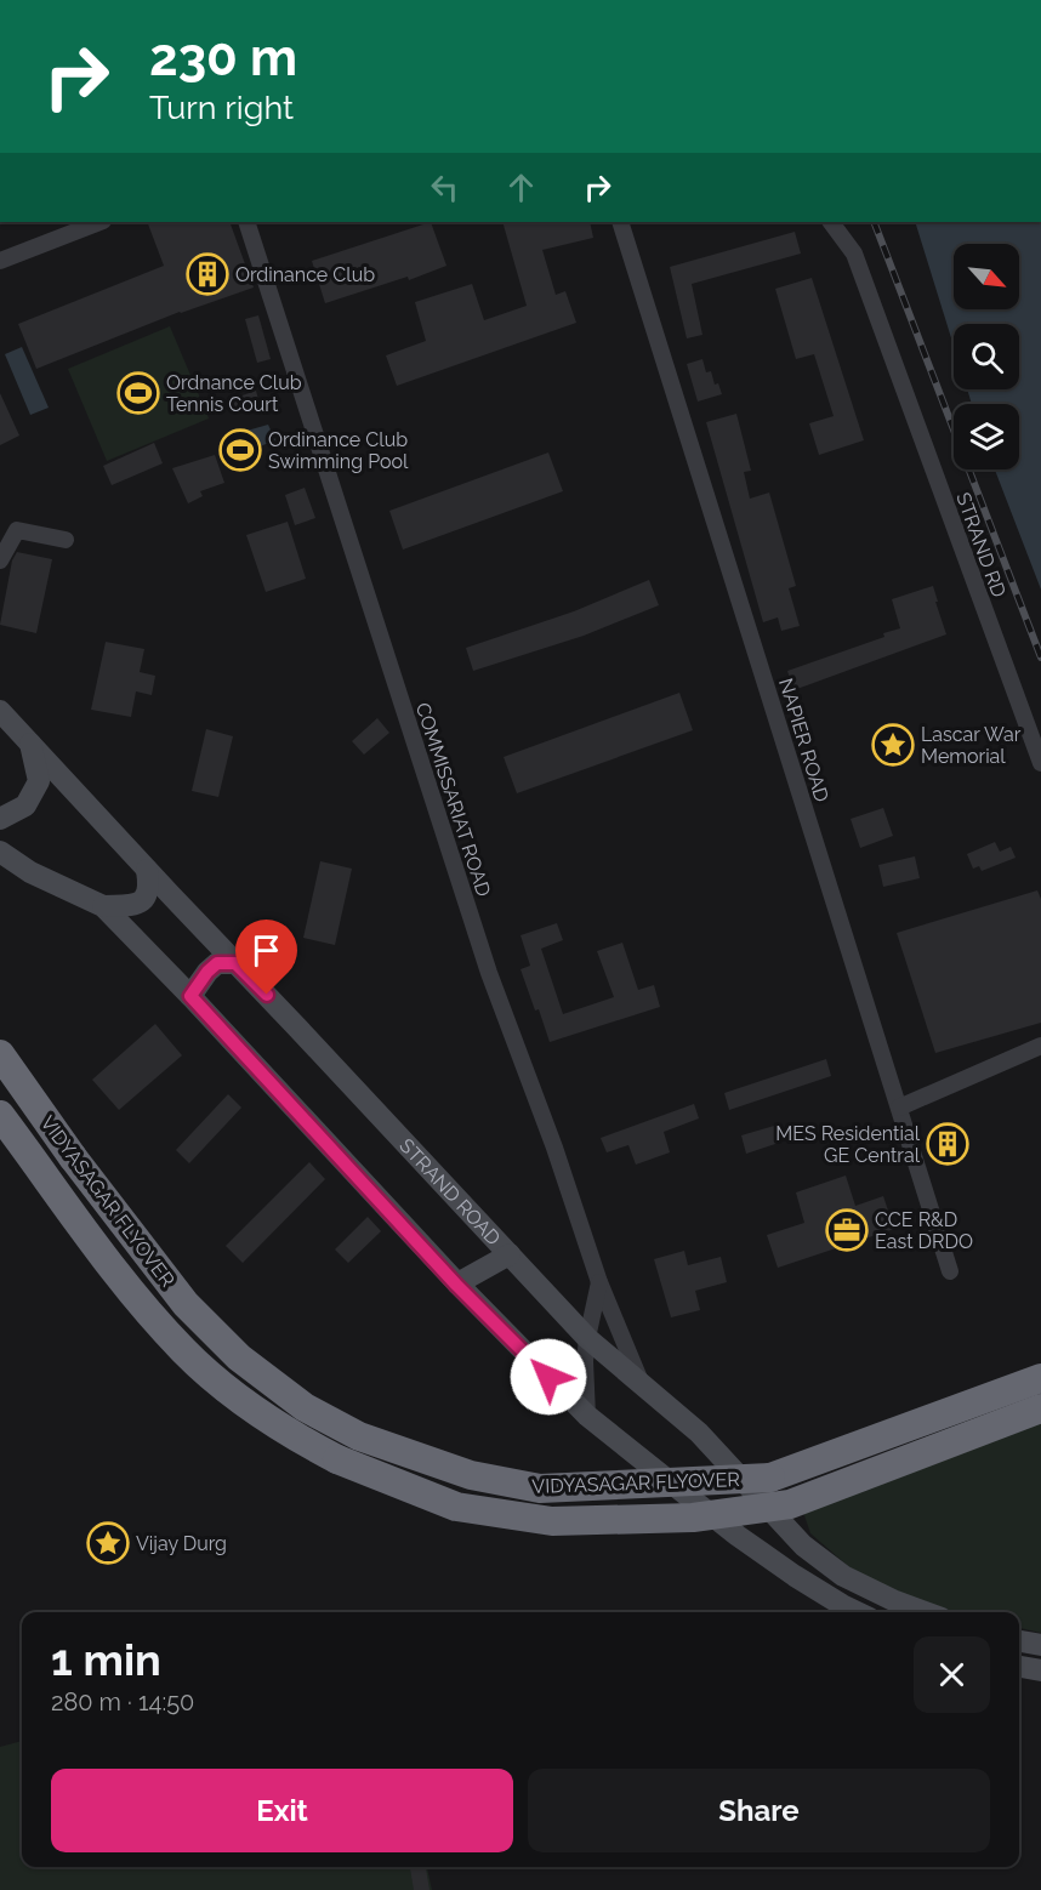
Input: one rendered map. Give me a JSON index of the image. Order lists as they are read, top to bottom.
{
  "streets": {
    "highway": ["VIDYASAGAR FLYOVER"],
    "main road": ["STRAND ROAD"],
    "street": ["STRAND RD", "NAPIER ROAD", "COMMISSARIAT ROAD"]
  },
  "crossings": [
    ["COMMISSARIAT ROAD", "STRAND ROAD"]
  ],
  "places": {
    "building": ["Ordinance Club", "MES Residential GE Central"],
    "sports": ["Ordnance Club Tennis Court", "Ordinance Club Swimming Pool"],
    "place": ["Lascar War Memorial", "Vijay Durg"],
    "office": ["CCE R&D East DRDO"]
  },
  "north": "bottom right",
  "page": {
    "turn": ["230 m", "Turn right"],
    "heading": ["1 min", "280 m · 14:50"],
    "buttons": ["Exit", "Share"]
  }
}
